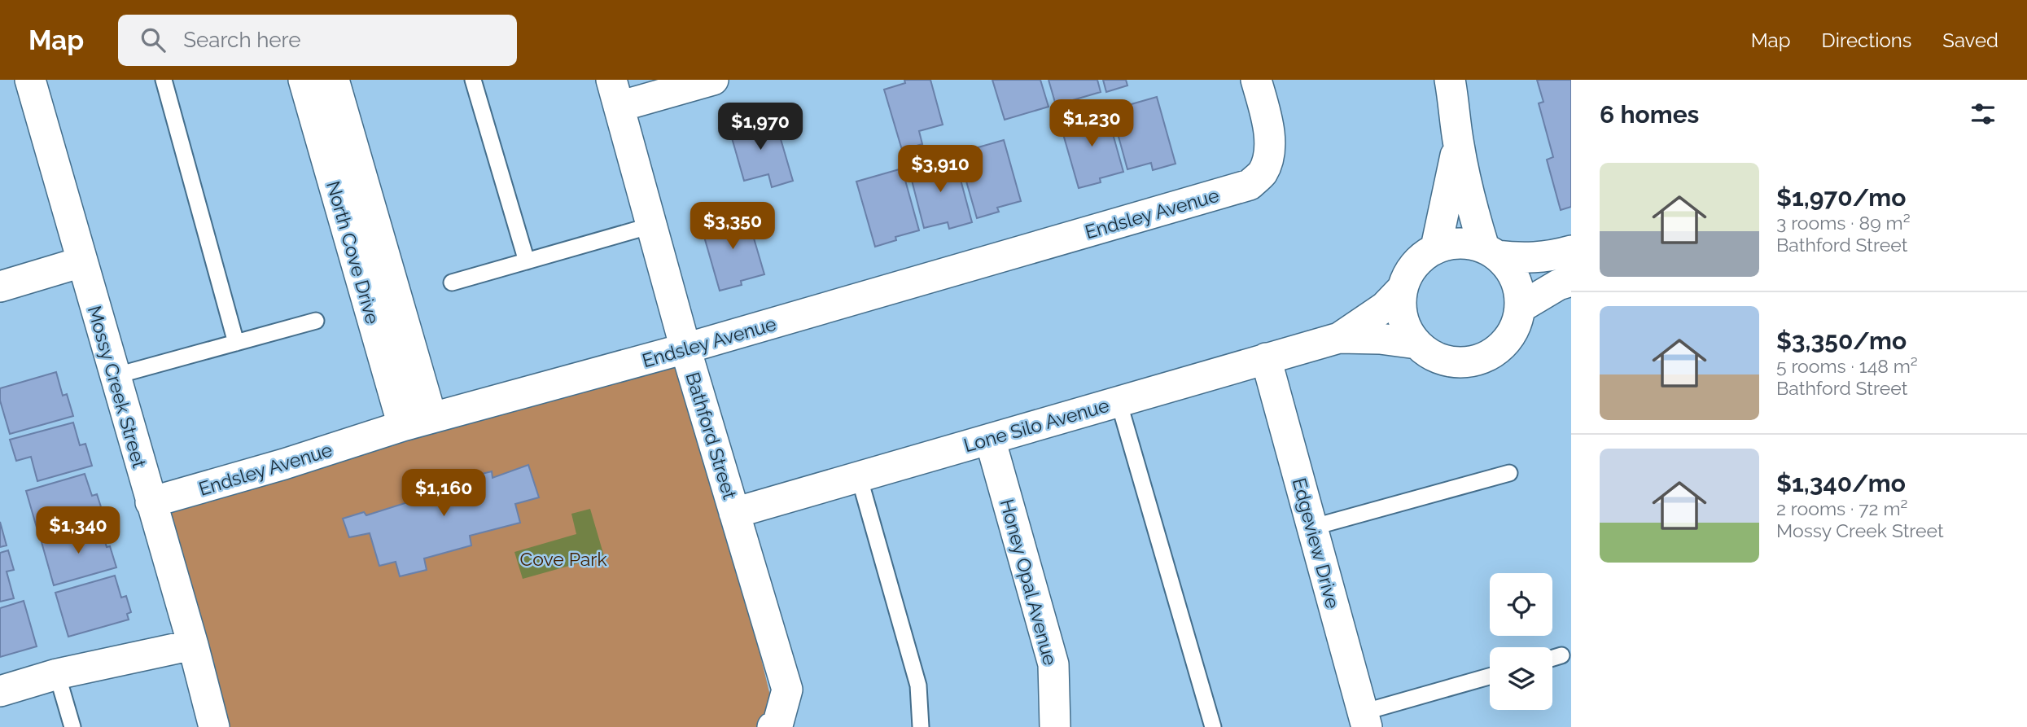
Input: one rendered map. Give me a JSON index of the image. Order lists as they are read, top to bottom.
{
  "streets": {
    "street": [
      "Endsley Avenue",
      "North Cove Drive",
      "Mossy Creek Street",
      "Lone Silo Avenue",
      "Bathford Street",
      "Edgeview Drive",
      "Honey Opal Avenue"
    ]
  },
  "crossings": [
    ["Endsley Avenue", "North Cove Drive"],
    ["Endsley Avenue", "Mossy Creek Street"],
    ["Endsley Avenue", "Bathford Street"],
    ["Lone Silo Avenue", "Bathford Street"],
    ["Lone Silo Avenue", "Edgeview Drive"],
    ["Lone Silo Avenue", "Honey Opal Avenue"]
  ],
  "parks": ["Cove Park"],
  "page": {
    "header": "Map",
    "search": "Search here",
    "nav": ["Map", "Directions", "Saved"],
    "heading": "6 homes",
    "price": [
      "$1,230",
      "$1,970",
      "$3,910",
      "$3,350",
      "$1,160",
      "$1,340"
    ],
    "list": [
      {
        "name": "$1,970/mo",
        "note": "3 rooms · 89 m² · Bathford Street"
      },
      {
        "name": "$3,350/mo",
        "note": "5 rooms · 148 m² · Bathford Street"
      },
      {
        "name": "$1,340/mo",
        "note": "2 rooms · 72 m² · Mossy Creek Street"
      }
    ]
  }
}
